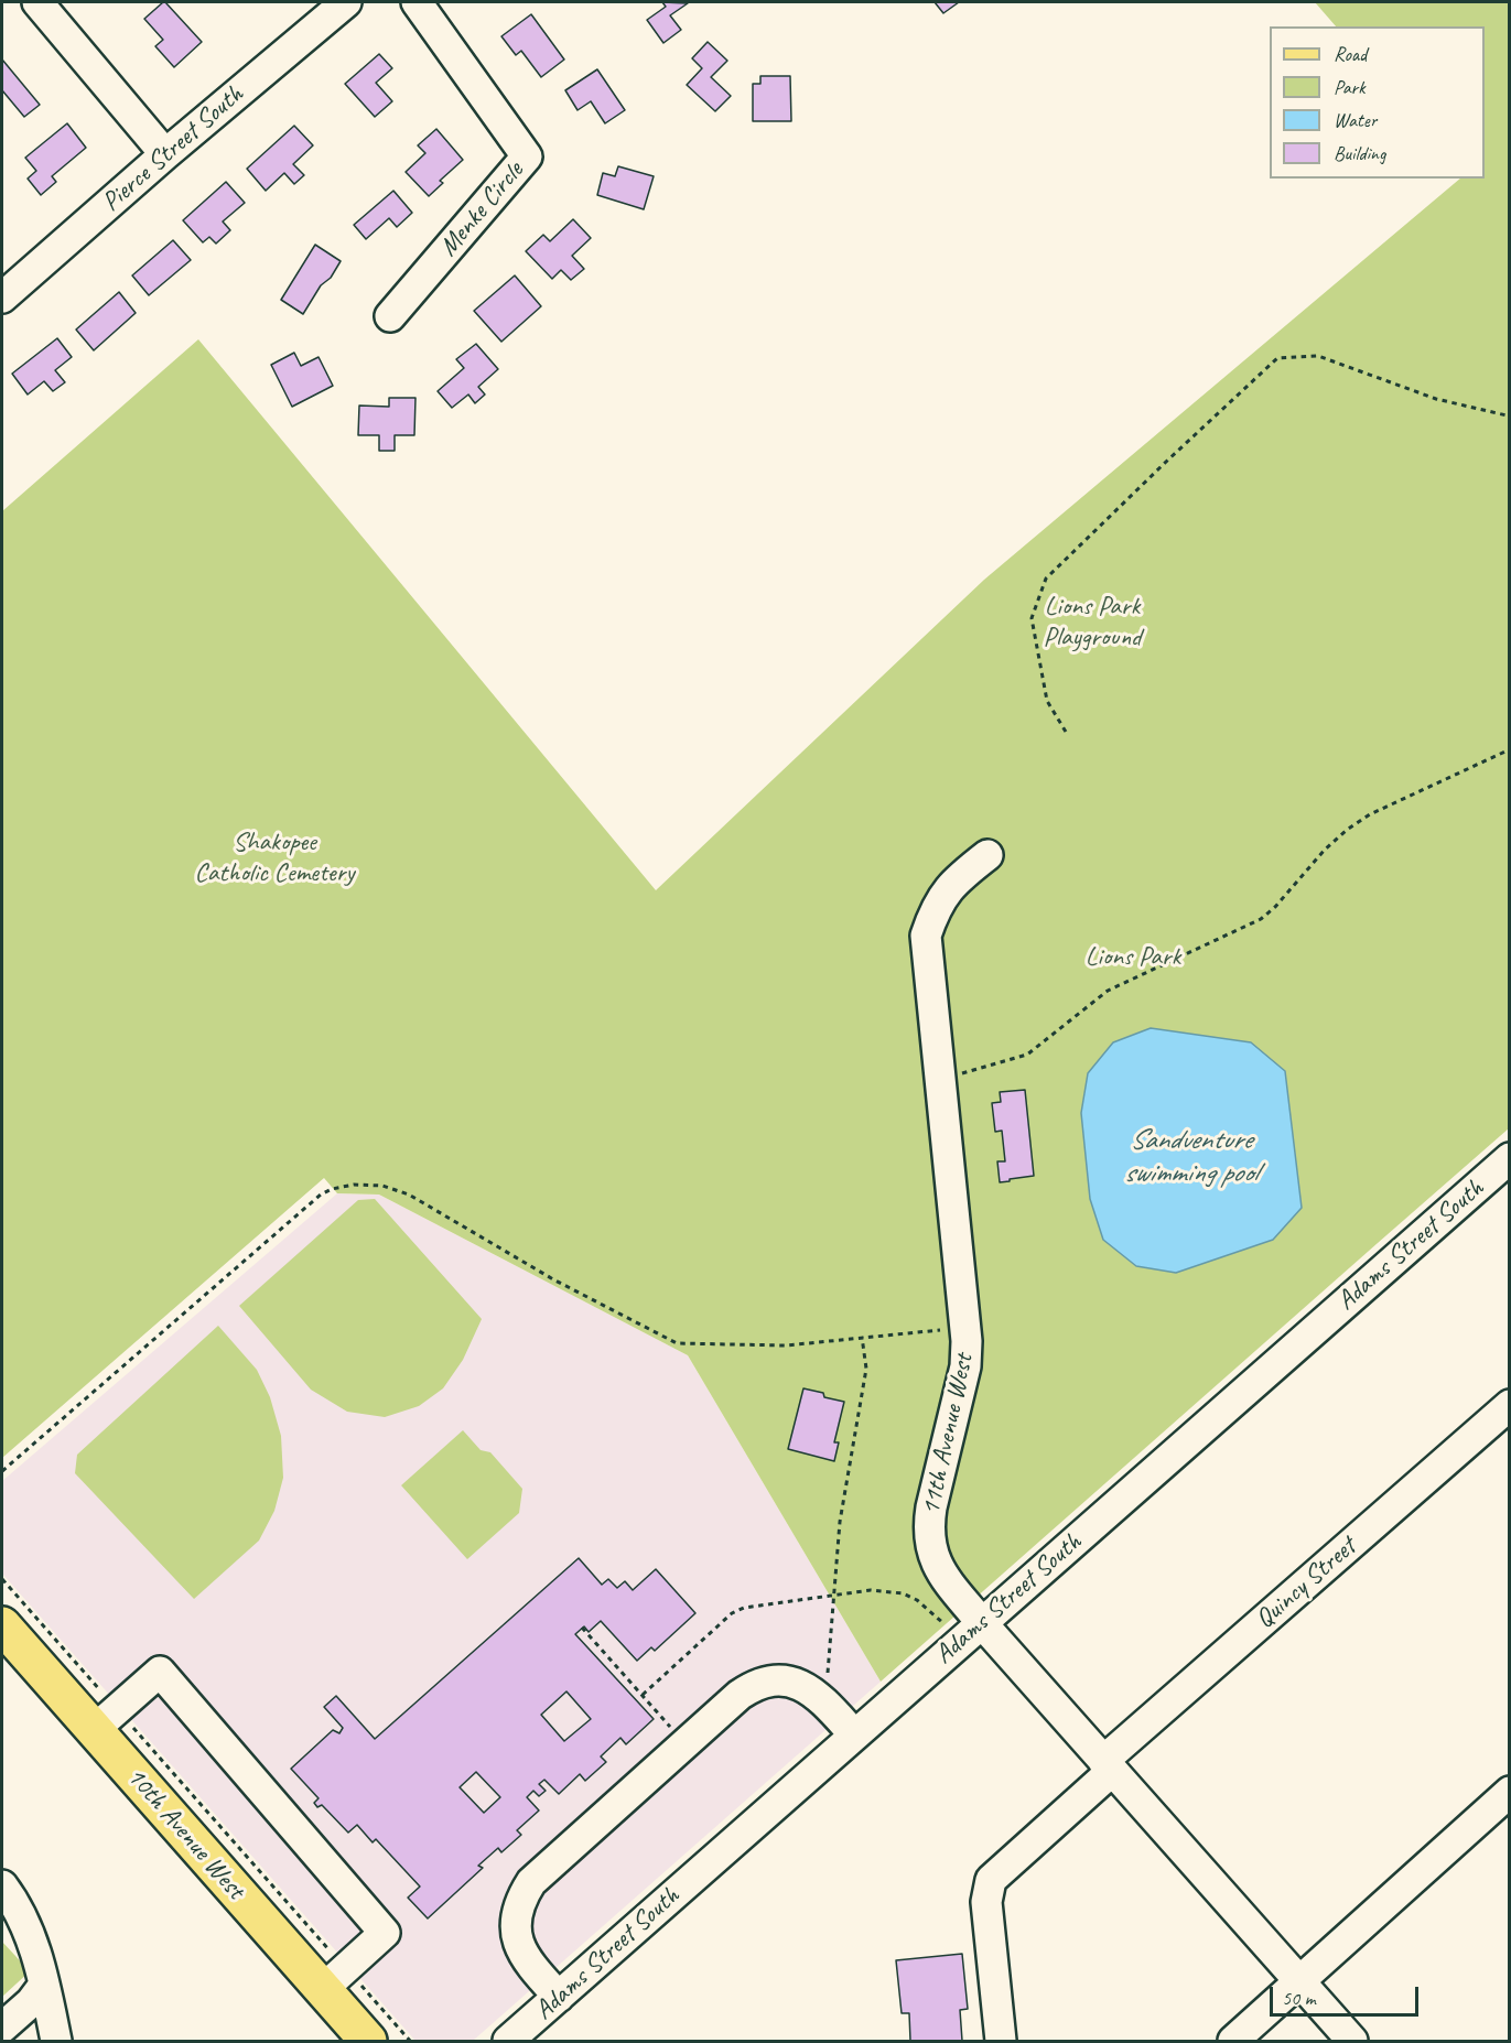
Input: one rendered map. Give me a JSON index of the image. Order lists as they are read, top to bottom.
{
  "streets": {
    "main road": ["10th Avenue West"],
    "street": [
      "Pierce Street South",
      "Menke Circle",
      "Adams Street South",
      "11th Avenue West",
      "Quincy Street"
    ]
  },
  "crossings": [
    ["Adams Street South", "11th Avenue West"],
    ["11th Avenue West", "Quincy Street"]
  ],
  "water": ["Sandventure swimming pool"],
  "parks": ["Lions Park Playground", "Shakopee Catholic Cemetery", "Lions Park"],
  "legend": [
    "Road",
    "Park",
    "Water",
    "Building"
  ],
  "scale_bar": "50 m"
}
